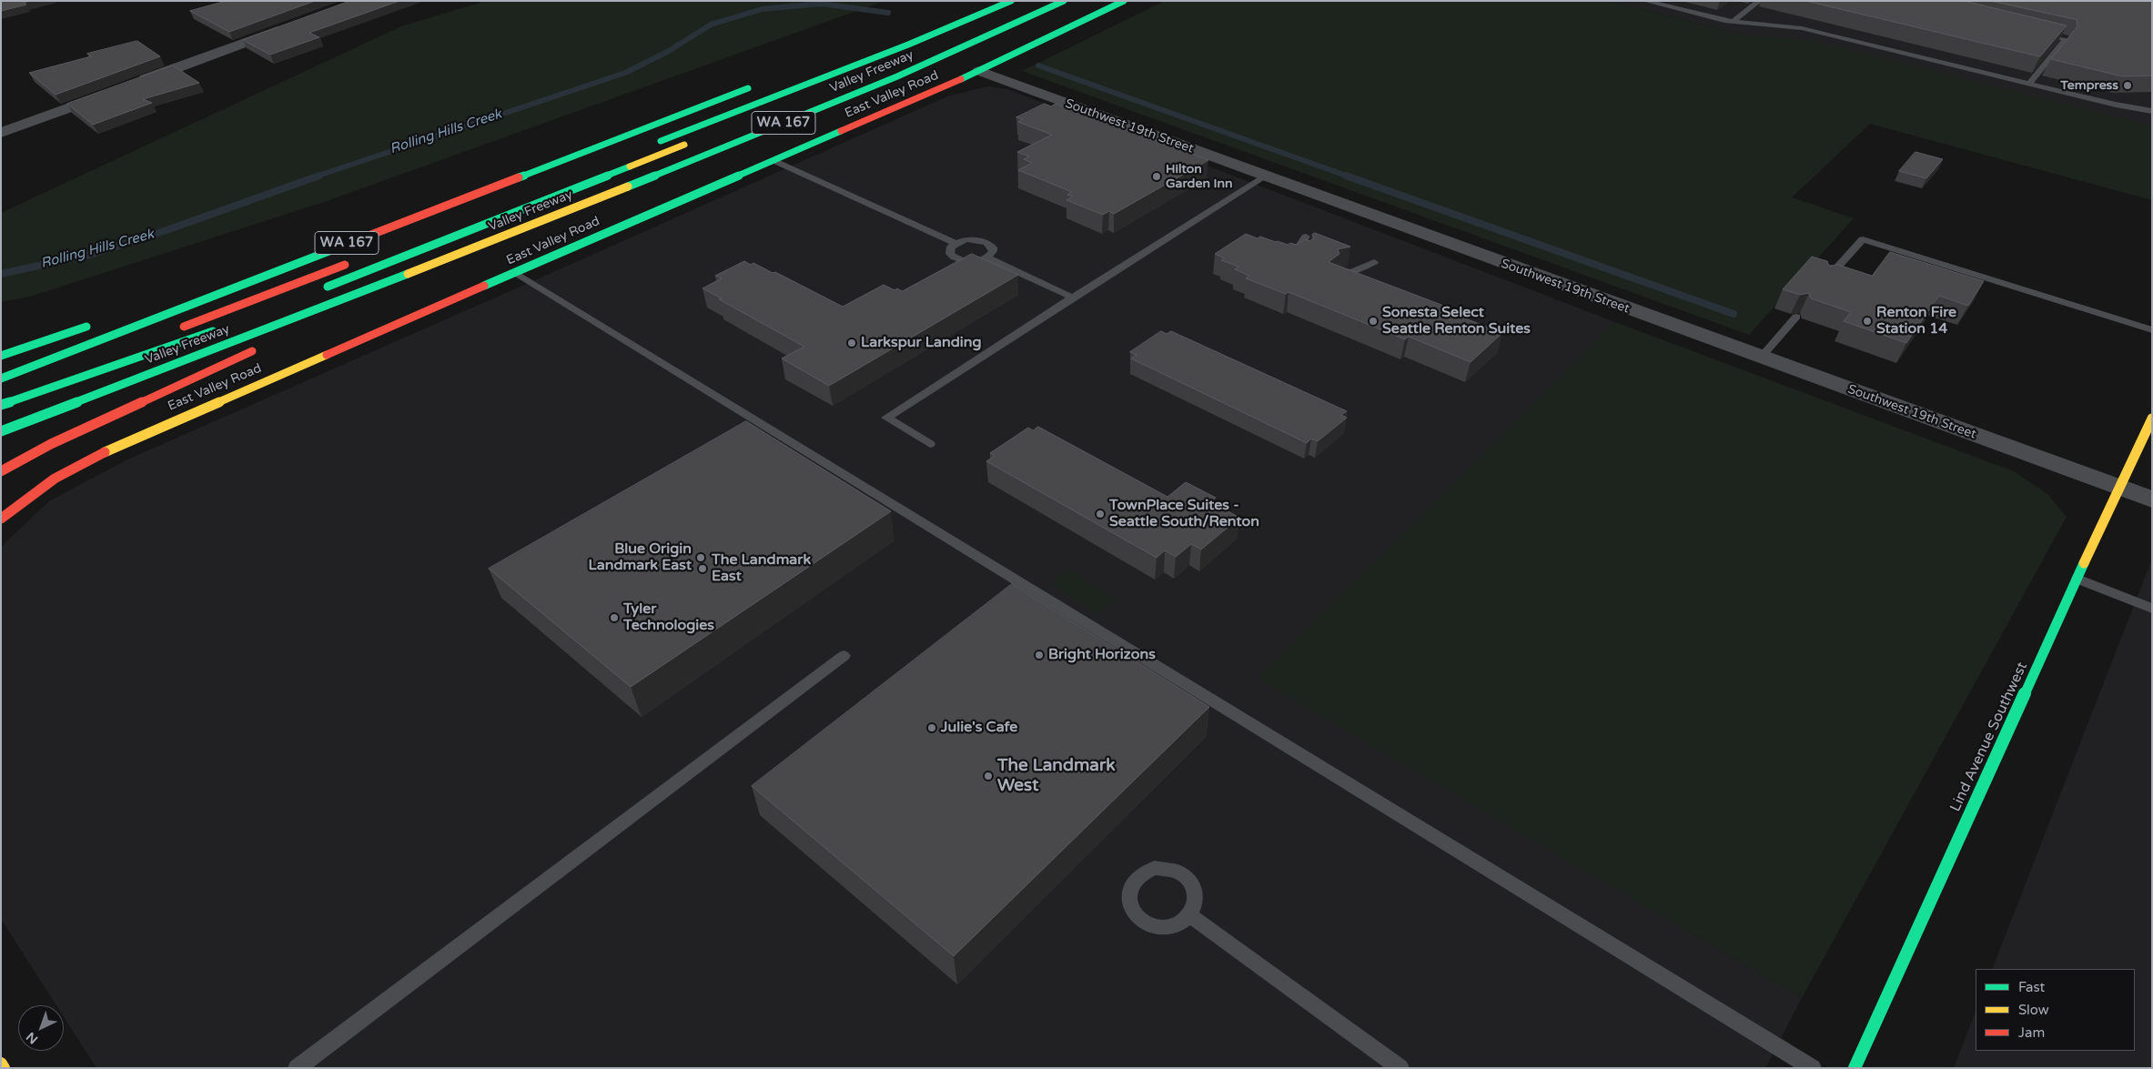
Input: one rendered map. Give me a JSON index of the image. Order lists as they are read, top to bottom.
{
  "streets": {
    "main road": [
      "Valley Freeway",
      "East Valley Road",
      "WA 167",
      "Lind Avenue Southwest"
    ],
    "street": ["Southwest 19th Street"]
  },
  "crossings": [
    ["East Valley Road", "Southwest 19th Street"],
    ["Southwest 19th Street", "Lind Avenue Southwest"]
  ],
  "water": ["Rolling Hills Creek"],
  "places": [
    "Tempress",
    "Hilton Garden Inn",
    "Sonesta Select Seattle Renton Suites",
    "Renton Fire Station 14",
    "Larkspur Landing",
    "TownPlace Suites - Seattle South/Renton",
    "Blue Origin Landmark East",
    "The Landmark East",
    "Tyler Technologies",
    "Bright Horizons",
    "Julie's Cafe",
    "The Landmark West"
  ],
  "legend": ["Fast", "Slow", "Jam"],
  "north": "bottom left"
}
